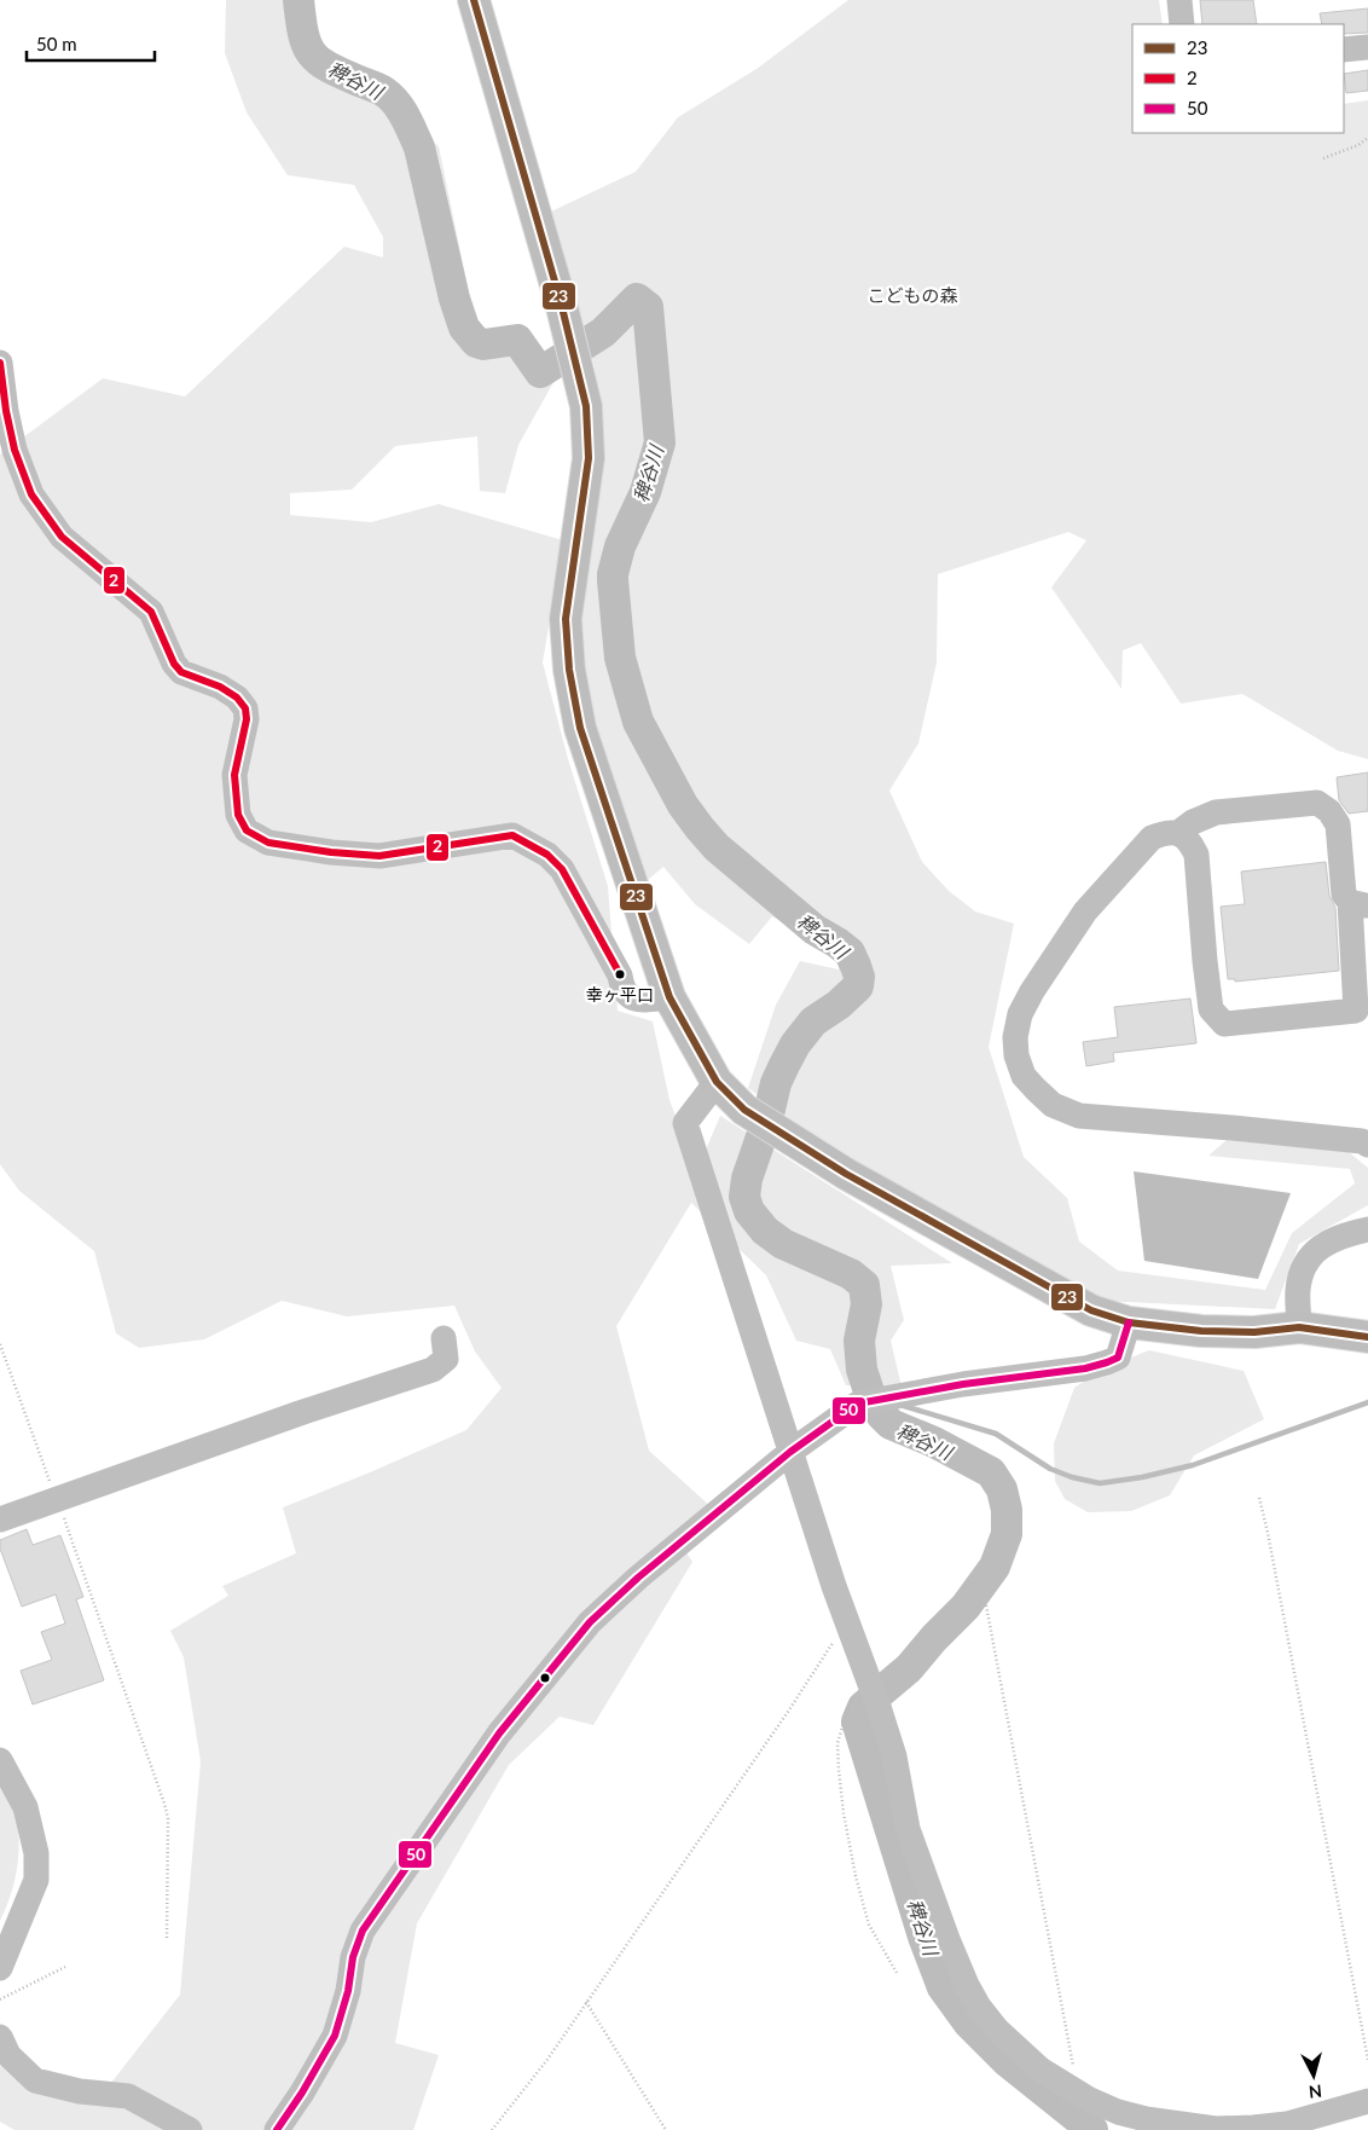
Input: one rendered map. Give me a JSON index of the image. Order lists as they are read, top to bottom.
{
  "water": ["稗谷川"],
  "parks": ["こどもの森"],
  "places": ["幸ヶ平口"],
  "lines": ["transit line 23", "transit line 2", "transit line 50"],
  "legend": ["23", "2", "50"],
  "scale_bar": "50 m",
  "north": "bottom"
}
